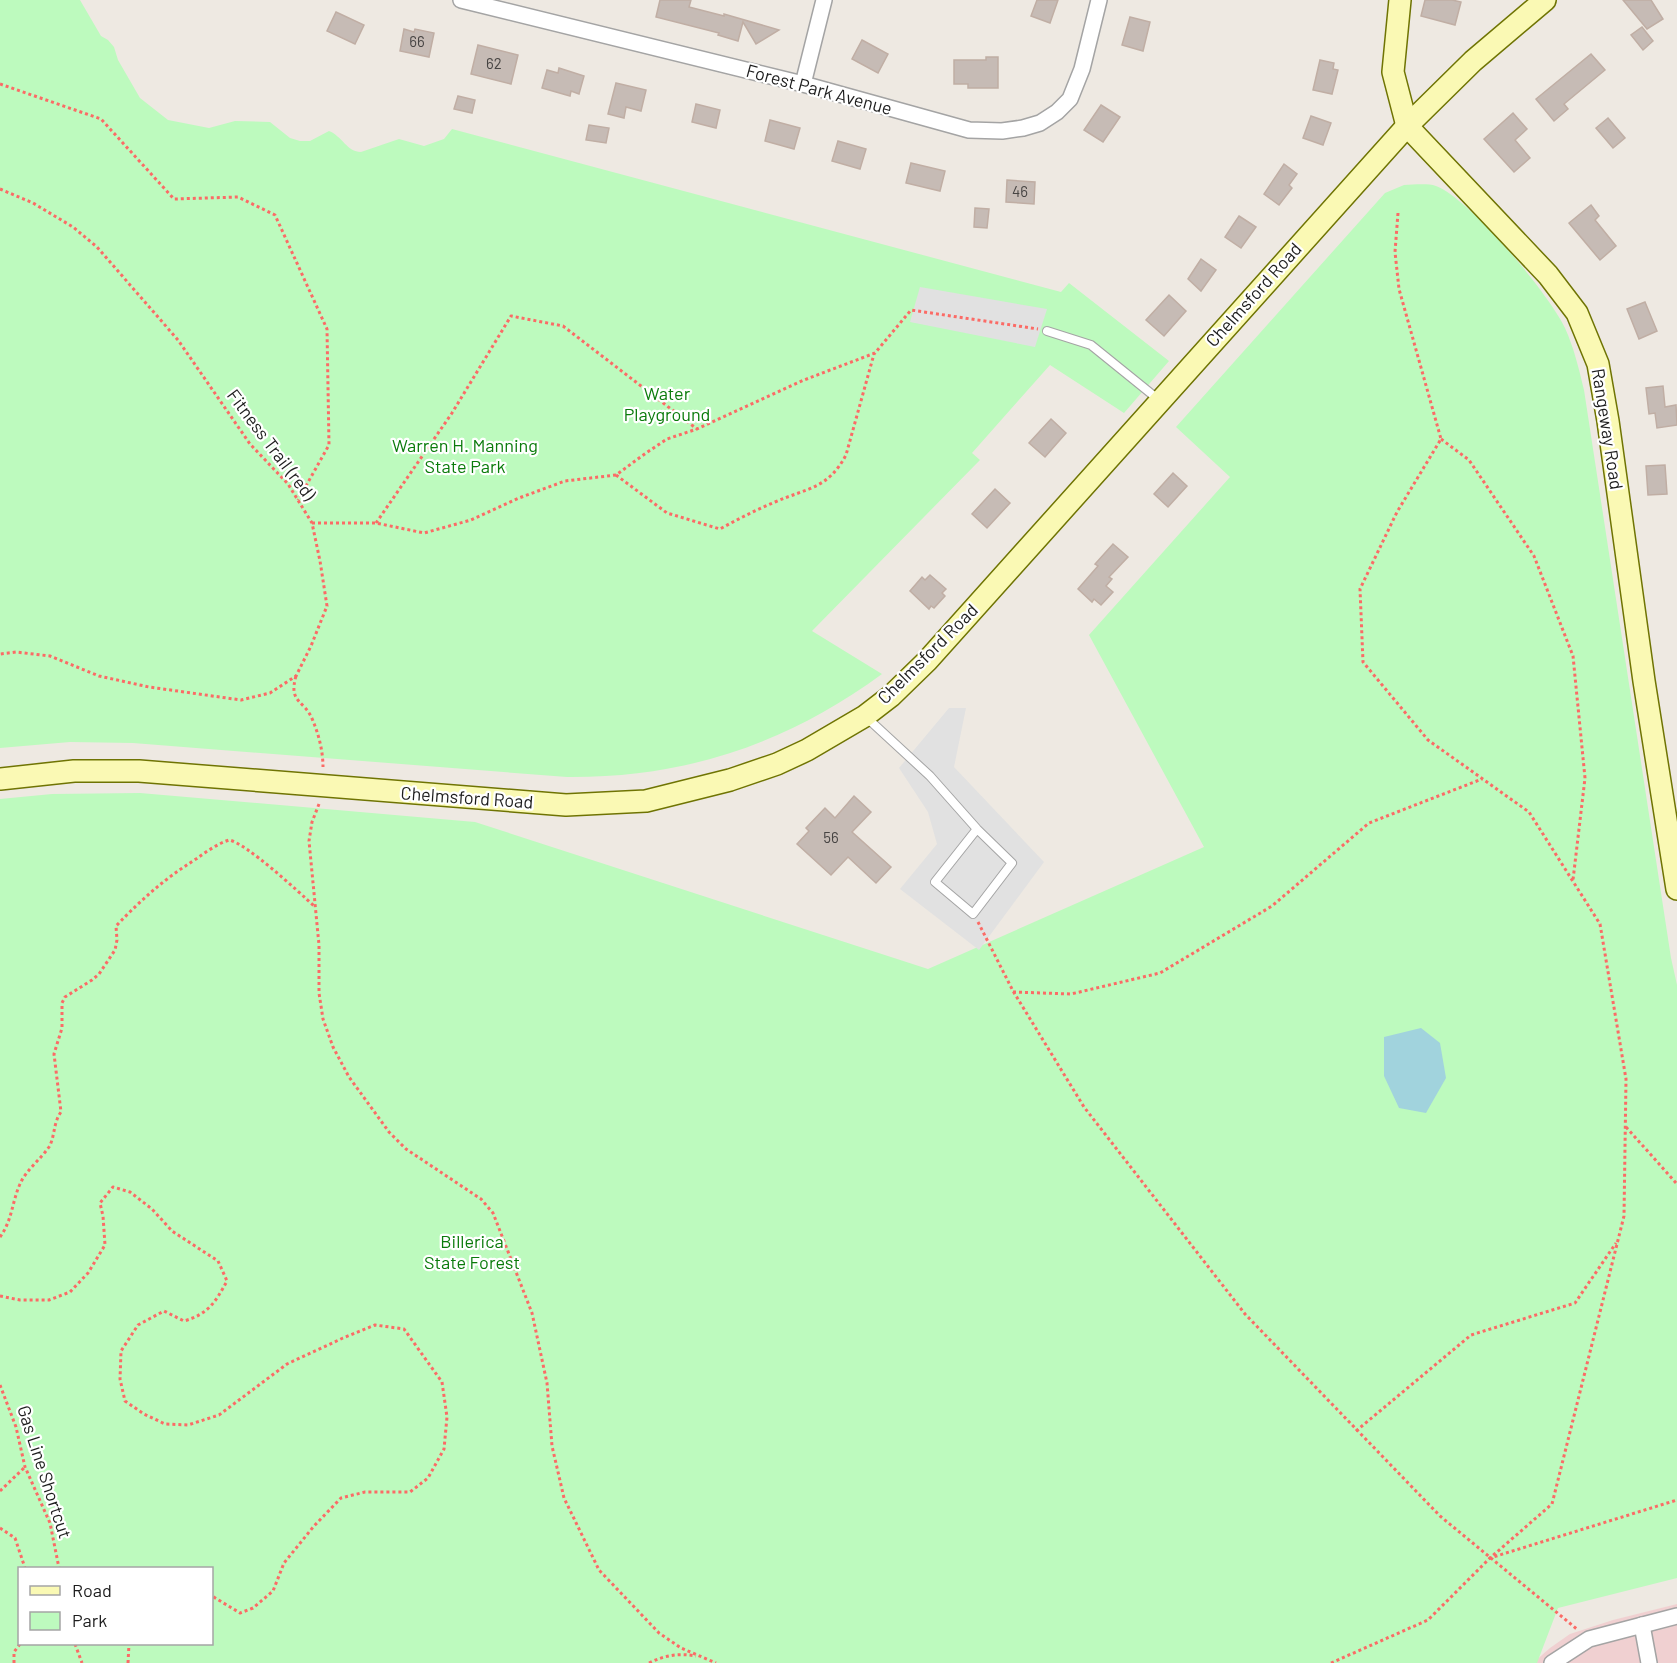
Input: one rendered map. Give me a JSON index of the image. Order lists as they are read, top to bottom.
{
  "streets": {
    "main road": ["Chelmsford Road", "Rangeway Road"],
    "street": ["Forest Park Avenue"],
    "path": ["Fitness Trail (red)", "Gas Line Shortcut"]
  },
  "crossings": [
    ["Chelmsford Road", "Rangeway Road"]
  ],
  "parks": ["Water Playground", "Warren H. Manning State Park", "Billerica State Forest"],
  "house_numbers": [
    "66",
    "62",
    "46",
    "56"
  ],
  "legend": ["Road", "Park"]
}
